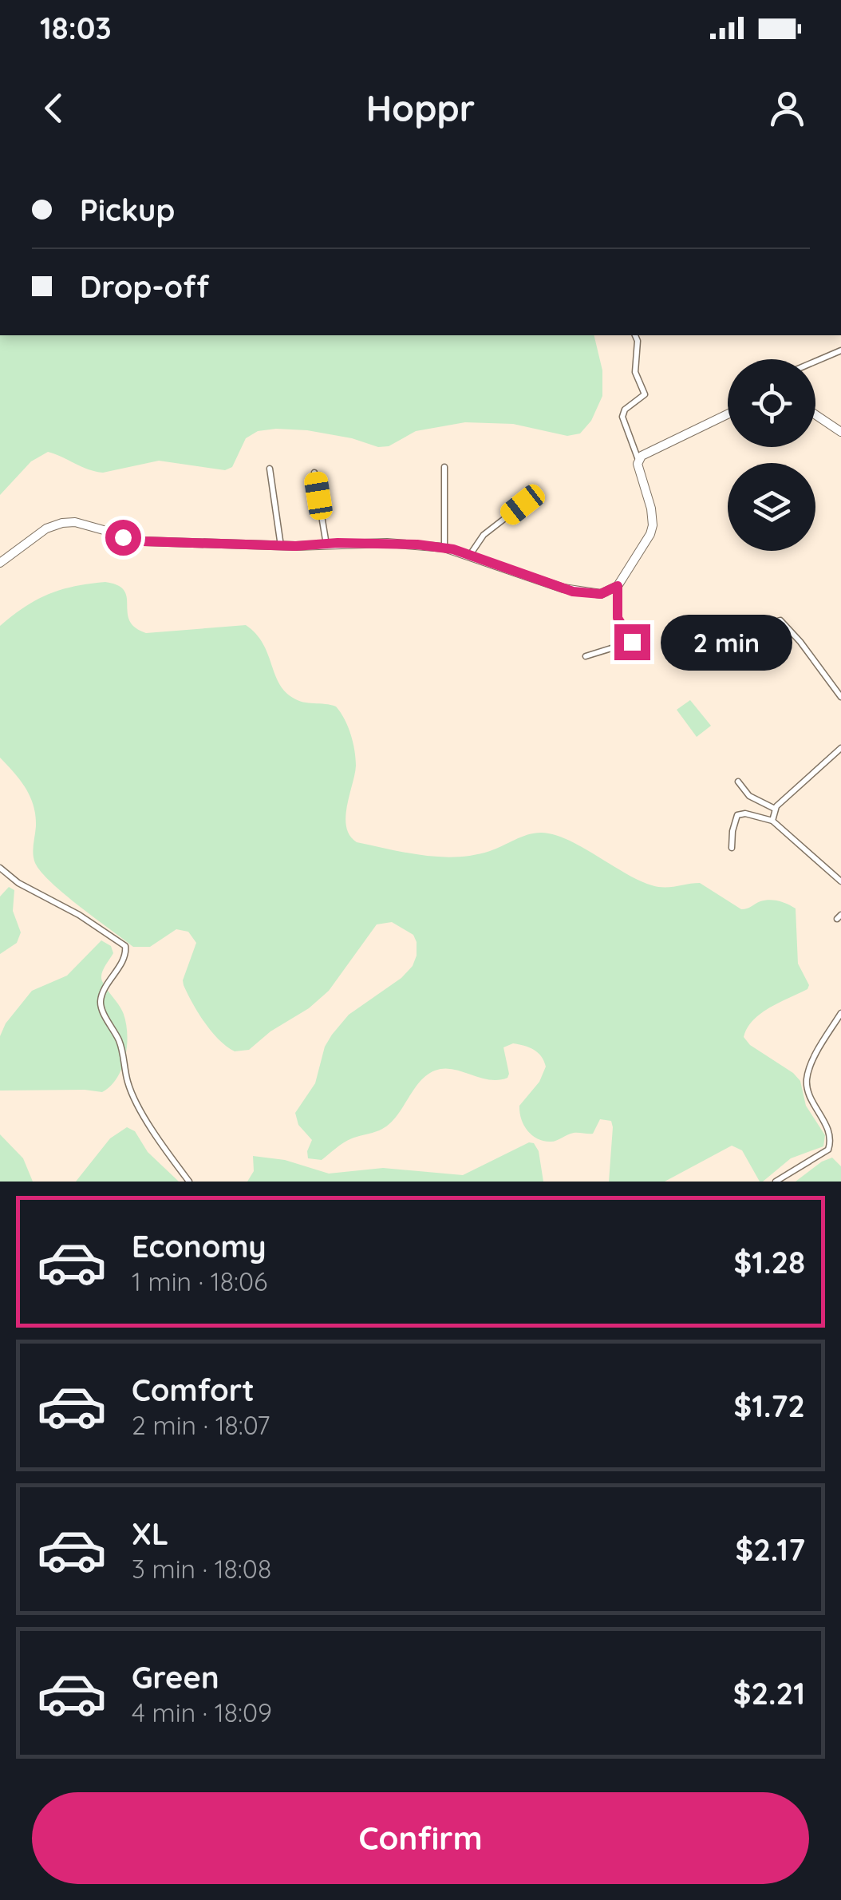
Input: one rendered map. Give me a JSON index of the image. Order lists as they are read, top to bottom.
{
  "page": {
    "status": "18:03",
    "header": "Hoppr",
    "banner": ["Pickup", "Drop-off"],
    "bubble": "2 min",
    "list": [
      {
        "name": "Economy",
        "note": "1 min · 18:06",
        "value": "$1.28"
      },
      {
        "name": "Comfort",
        "note": "2 min · 18:07",
        "value": "$1.72"
      },
      {
        "name": "XL",
        "note": "3 min · 18:08",
        "value": "$2.17"
      },
      {
        "name": "Green",
        "note": "4 min · 18:09",
        "value": "$2.21"
      }
    ],
    "buttons": "Confirm"
  }
}
